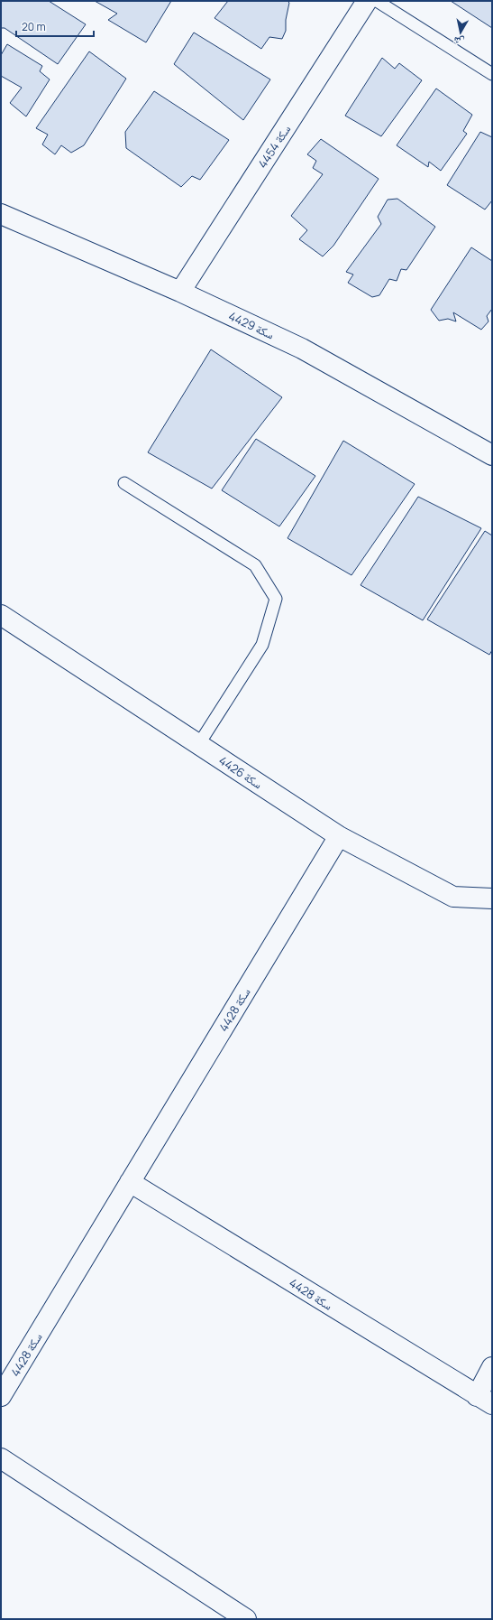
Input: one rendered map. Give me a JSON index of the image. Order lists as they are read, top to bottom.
{
  "streets": {
    "street": [
      "سكة 4454",
      "سكة 4429",
      "سكة 4426",
      "سكة 4428"
    ]
  },
  "crossings": [
    ["سكة 4454", "سكة 4429"],
    ["سكة 4426", "سكة 4428"]
  ],
  "scale_bar": "20 m",
  "north": "bottom"
}
